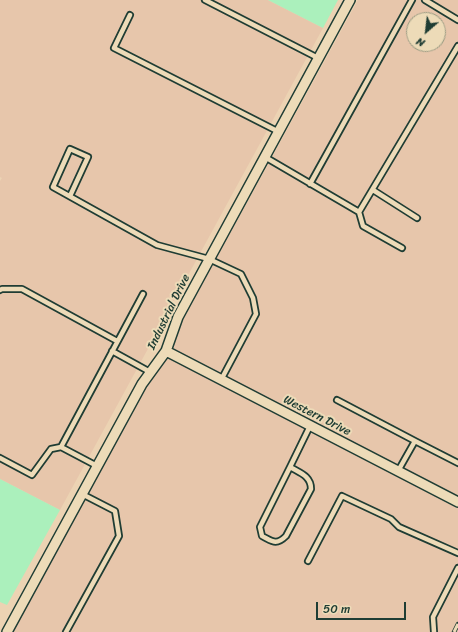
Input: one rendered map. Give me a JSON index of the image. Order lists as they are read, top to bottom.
{
  "streets": {
    "street": ["Industrial Drive", "Western Drive"]
  },
  "crossings": [
    ["Industrial Drive", "Western Drive"]
  ],
  "scale_bar": "50 m",
  "north": "bottom left"
}
